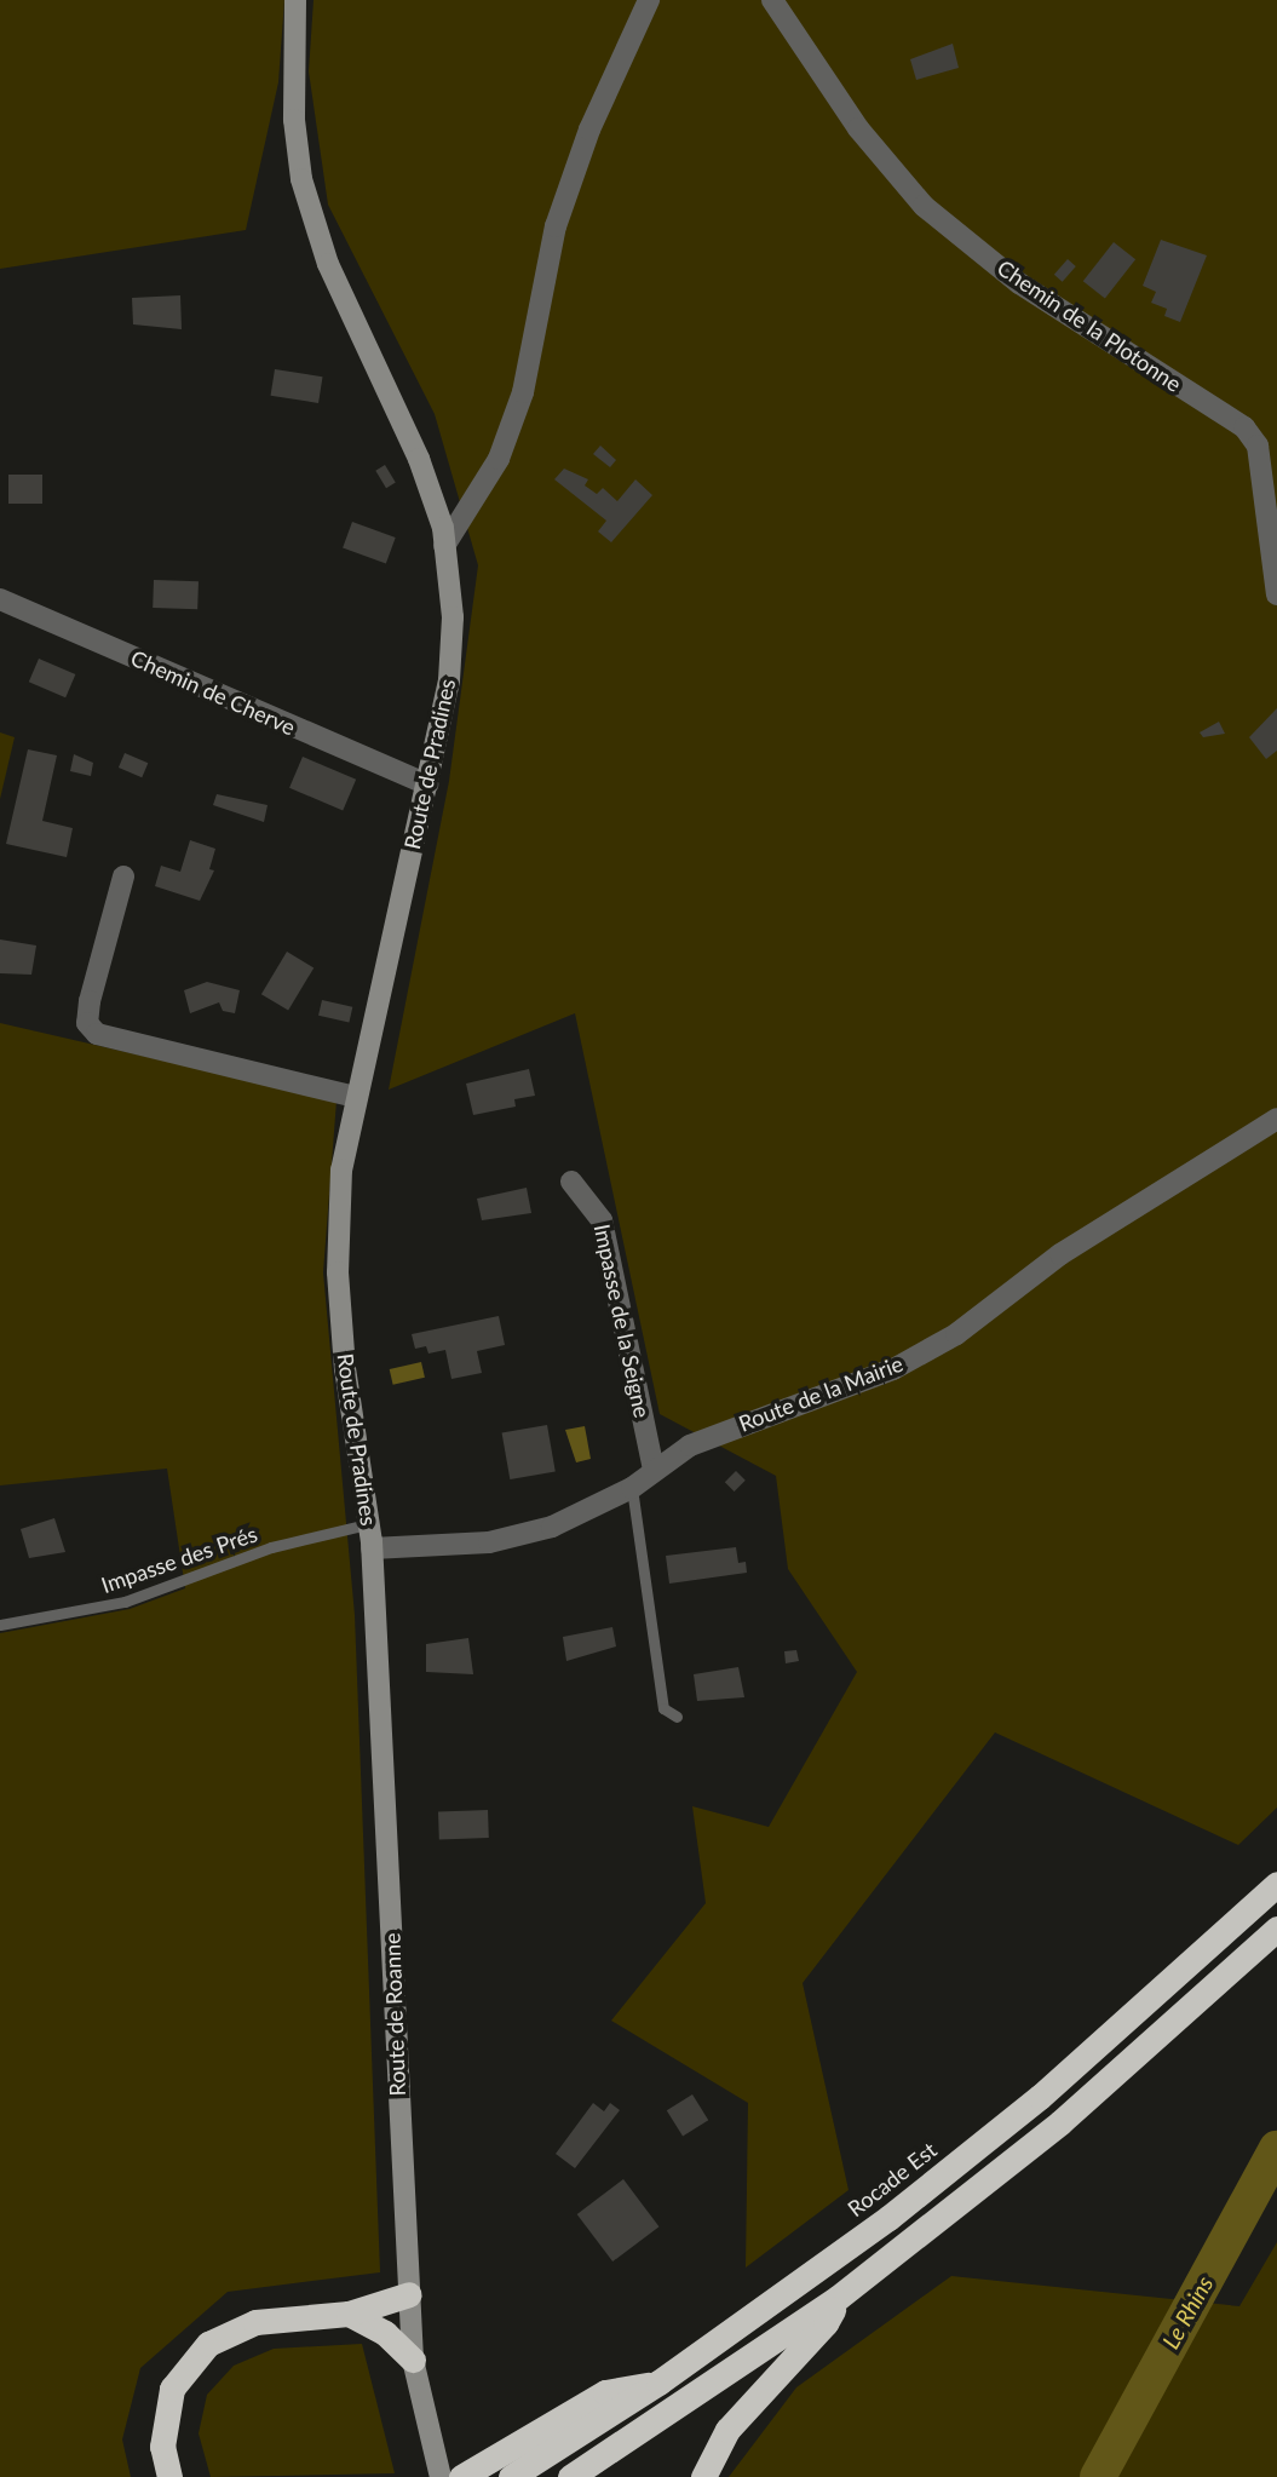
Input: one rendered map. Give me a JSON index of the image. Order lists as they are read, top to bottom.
{
  "streets": {
    "highway": ["Rocade Est"],
    "street": [
      "Chemin de la Plotonne",
      "Chemin de Cherve",
      "Route de Pradines",
      "Impasse de la Seigne",
      "Route de la Mairie",
      "Route de Roanne"
    ],
    "lane": ["Impasse des Prés"]
  },
  "crossings": [
    ["Chemin de Cherve", "Route de Pradines"],
    ["Route de Pradines", "Route de la Mairie"],
    ["Route de Pradines", "Impasse des Prés"],
    ["Route de Pradines", "Route de Roanne"],
    ["Impasse de la Seigne", "Route de la Mairie"],
    ["Route de la Mairie", "Route de Roanne"]
  ],
  "water": ["Le Rhins"]
}
